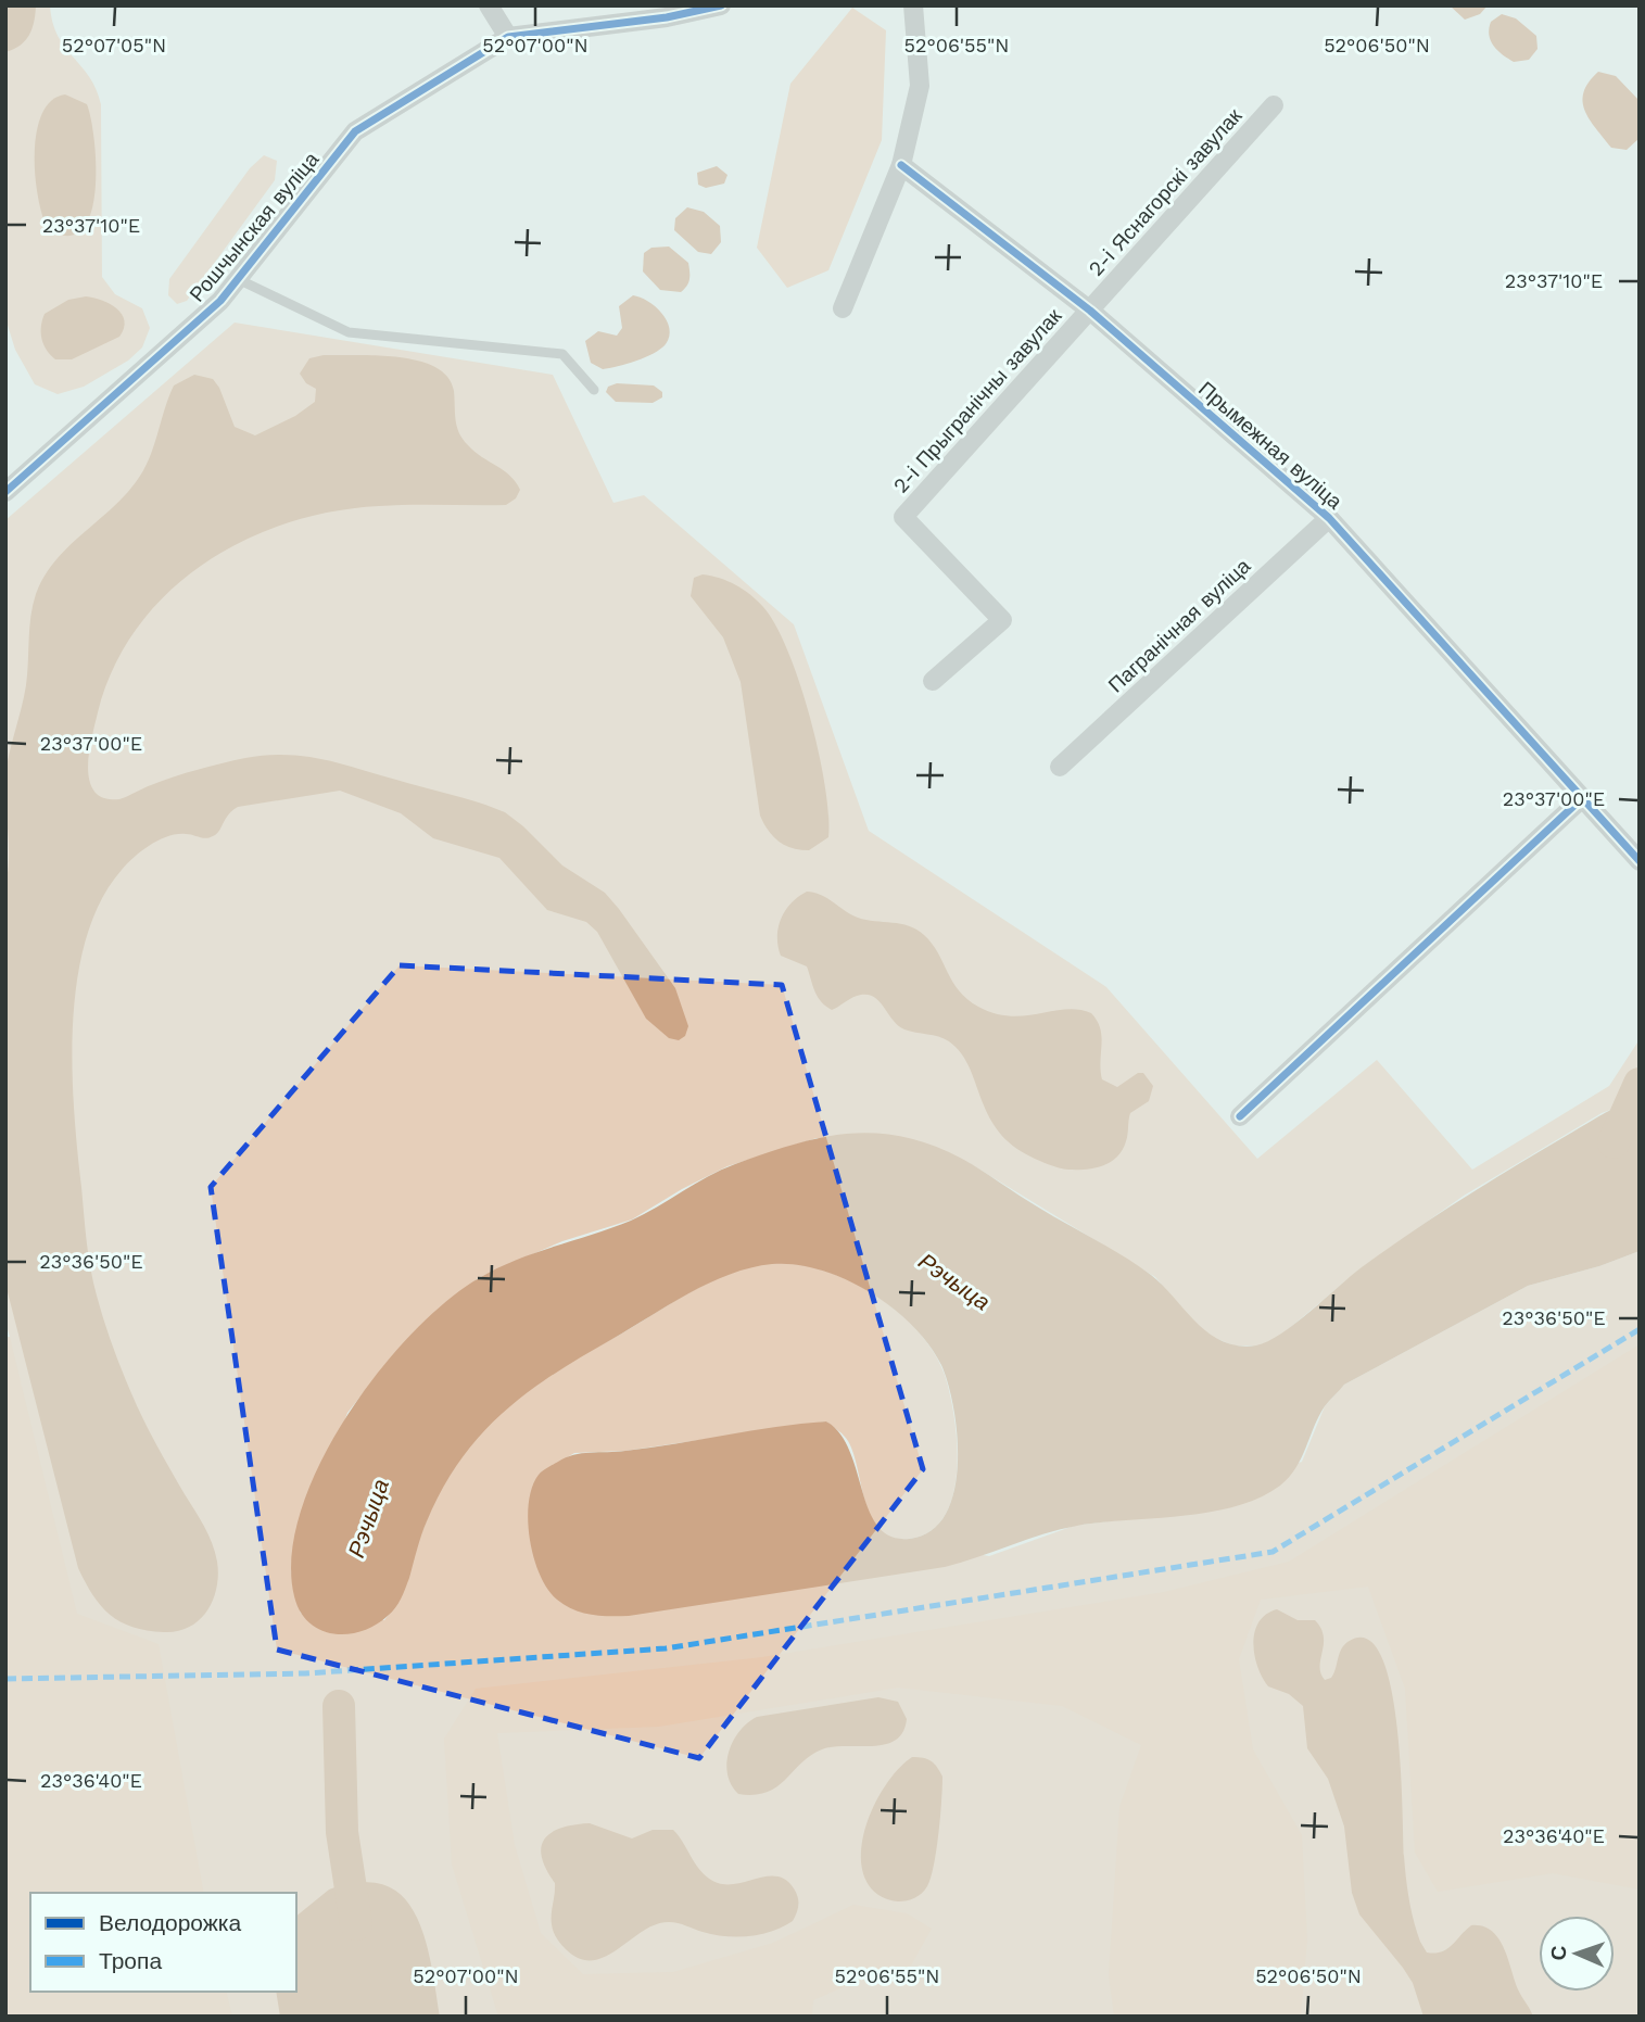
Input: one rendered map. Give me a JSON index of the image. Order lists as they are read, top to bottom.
{
  "streets": {
    "street": [
      "2-і Яснагорскі завулак",
      "Рошчынская вуліца",
      "2-і Прыгранічны завулак",
      "Прымежная вуліца",
      "Пагранічная вуліца"
    ]
  },
  "crossings": [
    ["2-і Яснагорскі завулак", "2-і Прыгранічны завулак"],
    ["2-і Яснагорскі завулак", "Прымежная вуліца"],
    ["2-і Прыгранічны завулак", "Прымежная вуліца"],
    ["Прымежная вуліца", "Пагранічная вуліца"]
  ],
  "water": ["Рэчыца"],
  "legend": ["Велодорожка", "Тропа"],
  "north": "left",
  "coordinates": [
    "52°07'05\"N",
    "52°07'00\"N",
    "52°06'55\"N",
    "52°06'50\"N",
    "23°37'10\"E",
    "23°37'00\"E",
    "23°36'50\"E",
    "23°36'40\"E"
  ]
}
